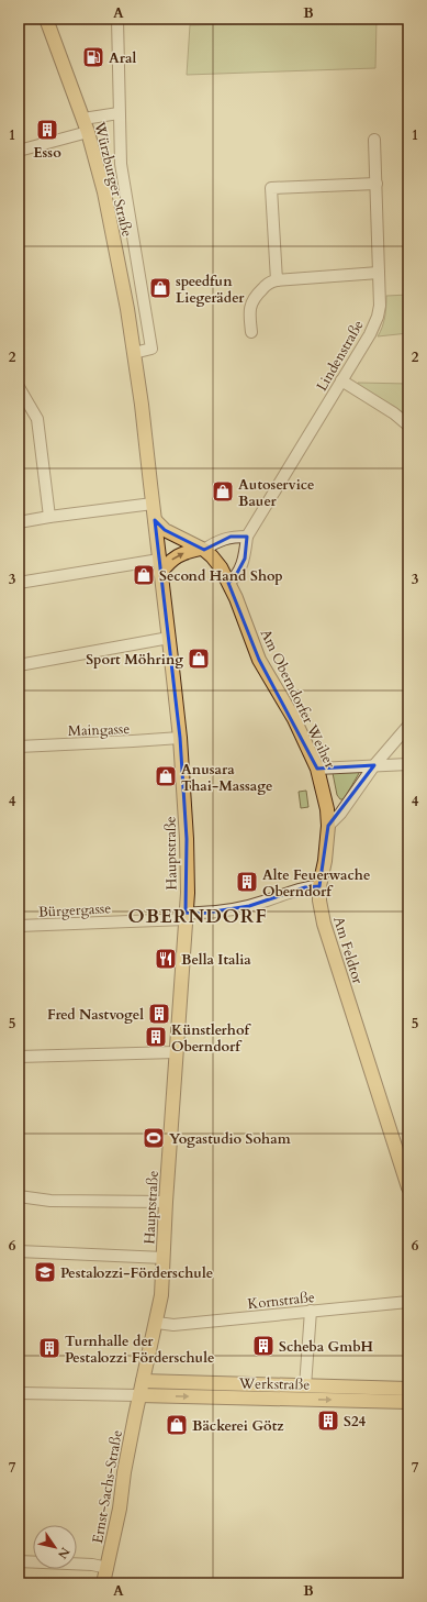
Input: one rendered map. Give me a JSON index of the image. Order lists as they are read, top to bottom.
{
  "streets": {
    "main road": [
      "Würzburger Straße",
      "Am Oberndorfer Weiher",
      "Hauptstraße",
      "Am Feldtor",
      "Werkstraße",
      "Ernst-Sachs-Straße"
    ],
    "street": [
      "Lindenstraße",
      "Maingasse",
      "Bürgergasse",
      "Kornstraße"
    ]
  },
  "crossings": [
    ["Würzburger Straße", "Am Oberndorfer Weiher"],
    ["Würzburger Straße", "Hauptstraße"],
    ["Lindenstraße", "Am Oberndorfer Weiher"],
    ["Am Oberndorfer Weiher", "Hauptstraße"],
    ["Am Oberndorfer Weiher", "Am Feldtor"],
    ["Maingasse", "Hauptstraße"],
    ["Hauptstraße", "Bürgergasse"],
    ["Hauptstraße", "Kornstraße"],
    ["Hauptstraße", "Werkstraße"],
    ["Hauptstraße", "Ernst-Sachs-Straße"],
    ["Werkstraße", "Ernst-Sachs-Straße"]
  ],
  "districts": ["OBERNDORF"],
  "places": {
    "fuel station": ["Aral"],
    "building": [
      "Esso",
      "Alte Feuerwache Oberndorf",
      "Fred Nastvogel",
      "Künstlerhof Oberndorf",
      "Scheba GmbH",
      "Turnhalle der Pestalozzi Förderschule",
      "S24"
    ],
    "shop": [
      "speedfun Liegeräder",
      "Autoservice Bauer",
      "Second Hand Shop",
      "Sport Möhring",
      "Anusara Thai-Massage",
      "Bäckerei Götz"
    ],
    "restaurant": ["Bella Italia"],
    "sports": ["Yogastudio Soham"],
    "school or university": ["Pestalozzi-Förderschule"]
  },
  "north": "bottom right",
  "grid": {
    "columns": ["A", "B"],
    "rows": [
      "1",
      "2",
      "3",
      "4",
      "5",
      "6",
      "7"
    ]
  }
}
